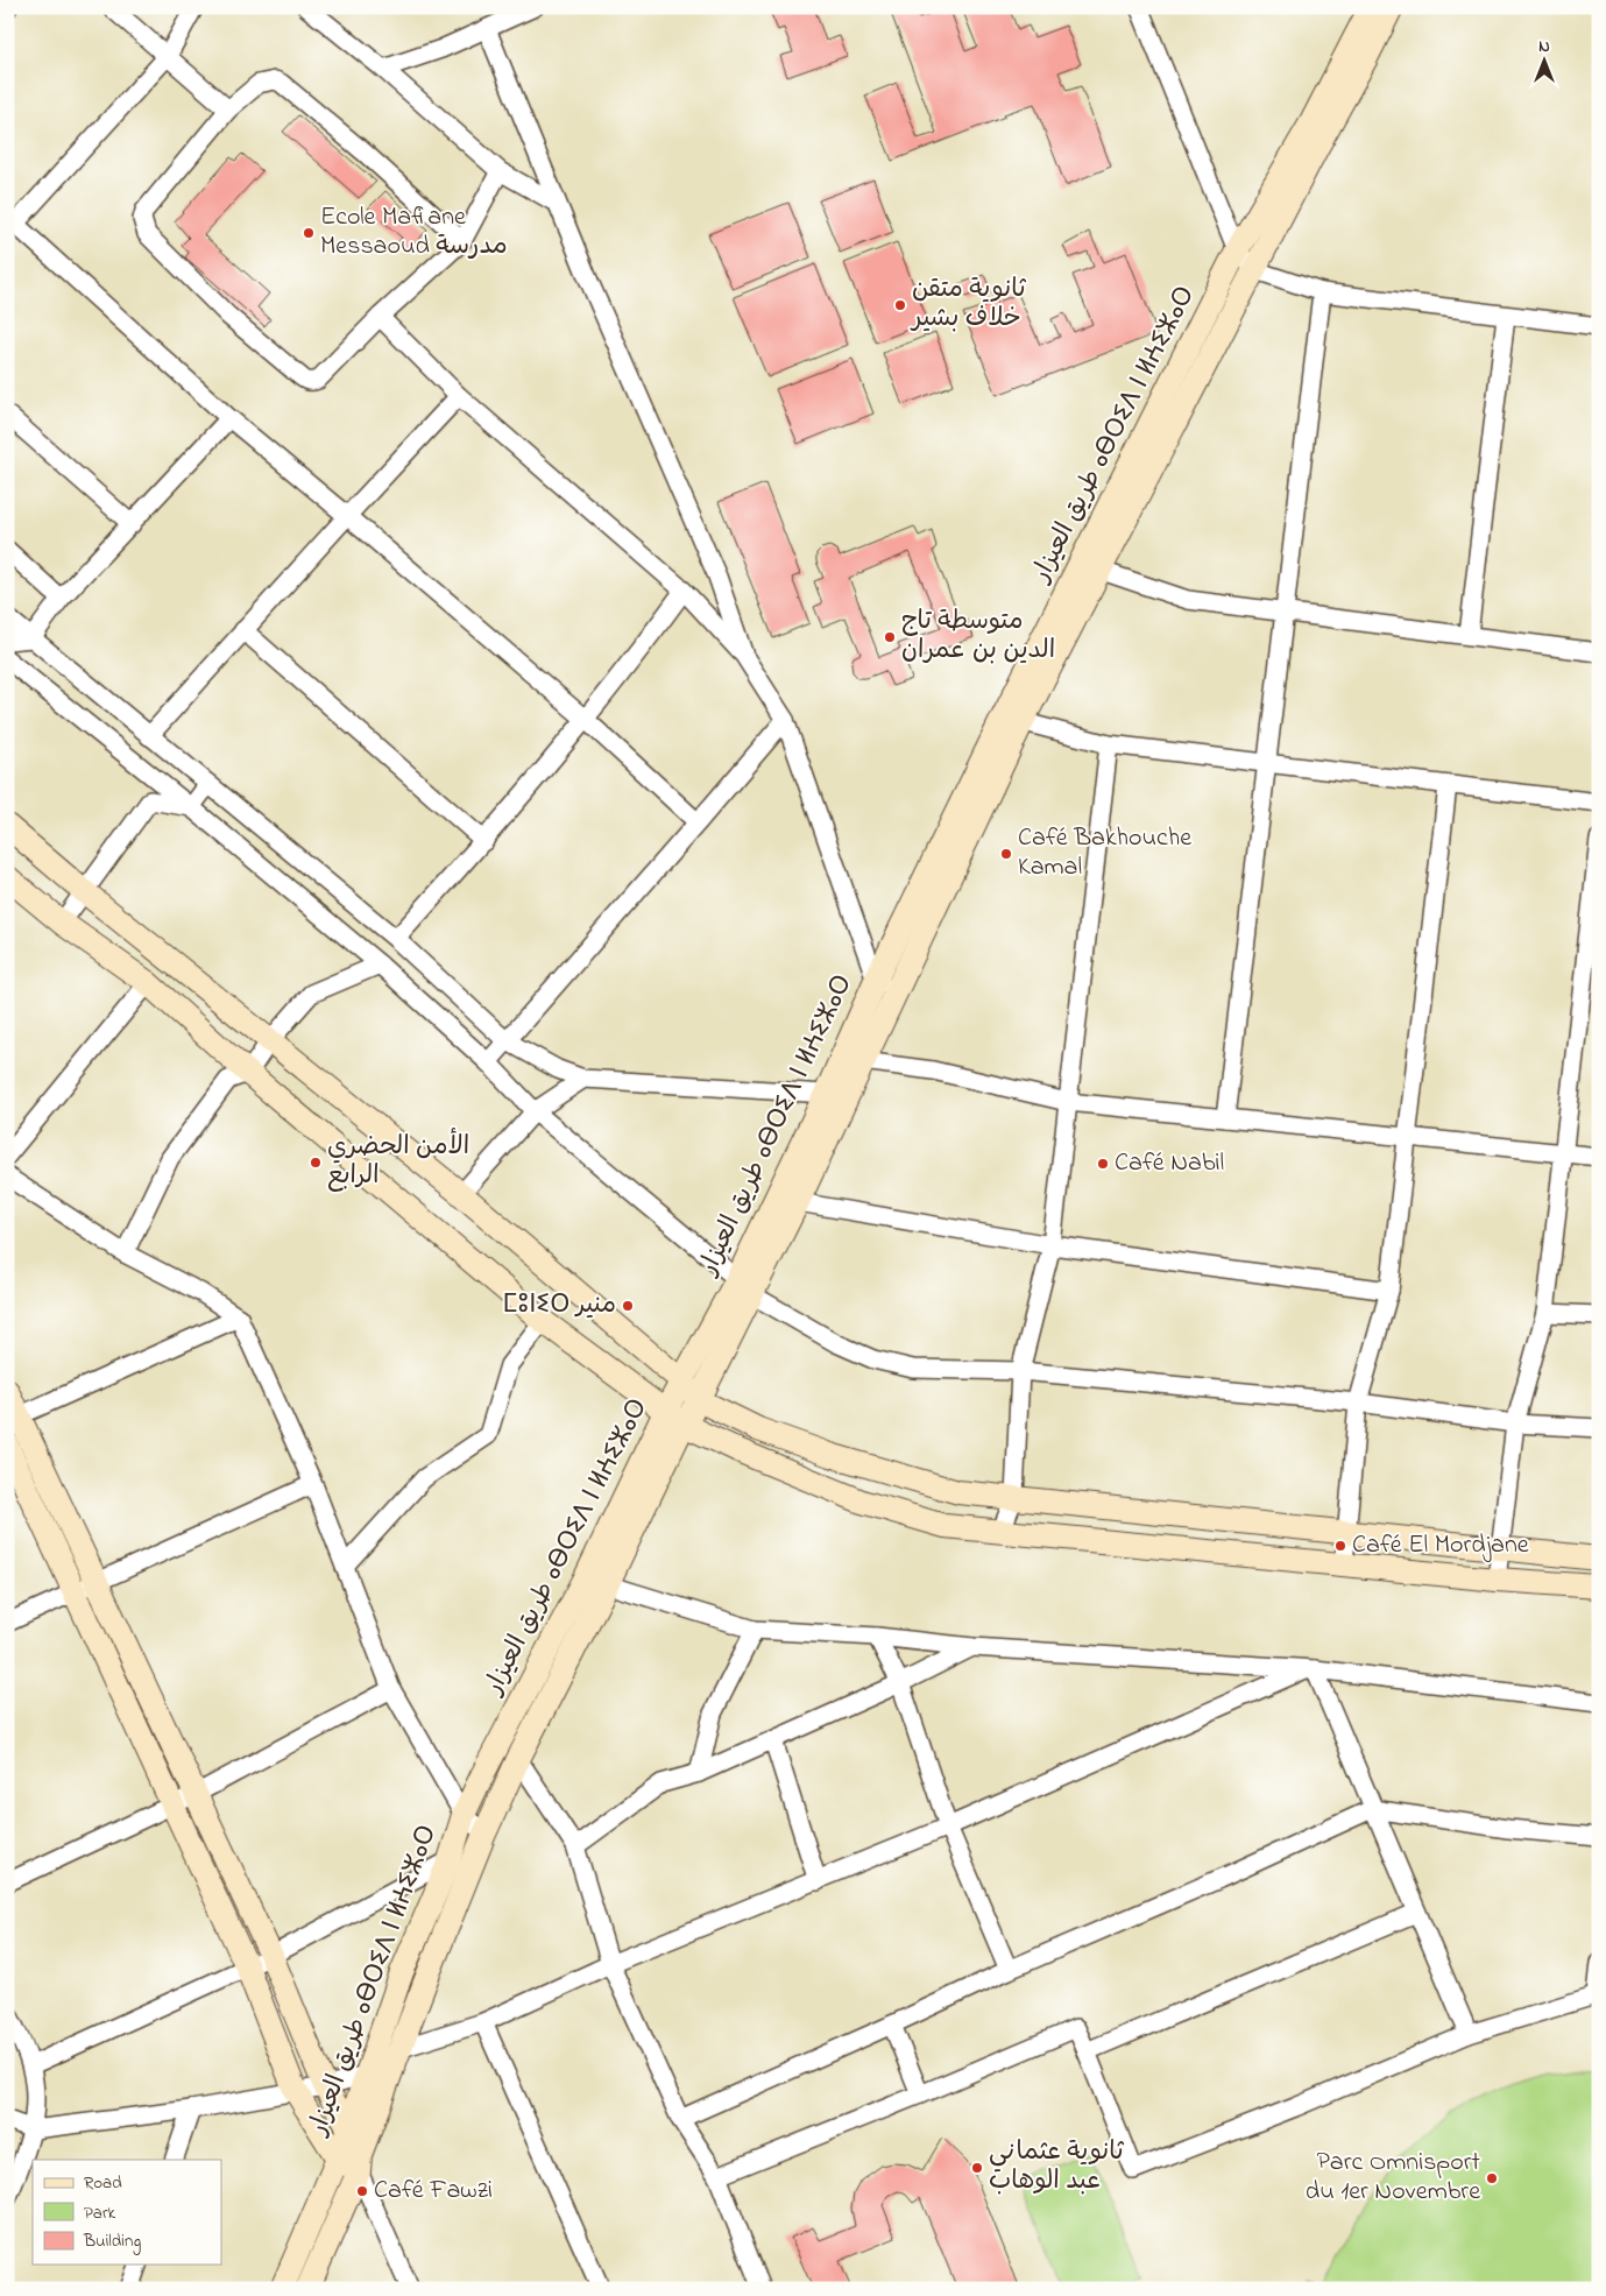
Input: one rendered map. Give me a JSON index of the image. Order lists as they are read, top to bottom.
{
  "streets": {
    "main road": ["طريق العيزار ⴰⴱⵔⵉⴷ ⵏ ⵍⵄⵉⵣⴰⵔ"]
  },
  "places": [
    "Ecole Mafiane Messaoud مدرسة",
    "ثانوية متقن خلاف بشير",
    "متوسطة تاج الدين بن عمران",
    "Café Bakhouche Kamal",
    "الأمن الحضري الرابع",
    "Café Nabil",
    "ⵎⵓⵏⵉⵔ منير",
    "Café El Mordjane",
    "ثانوية عثماني عبد الوهاب",
    "Parc Omnisport du 1er Novembre",
    "Café Fawzi"
  ],
  "legend": ["Road", "Park", "Building"],
  "north": "top"
}
